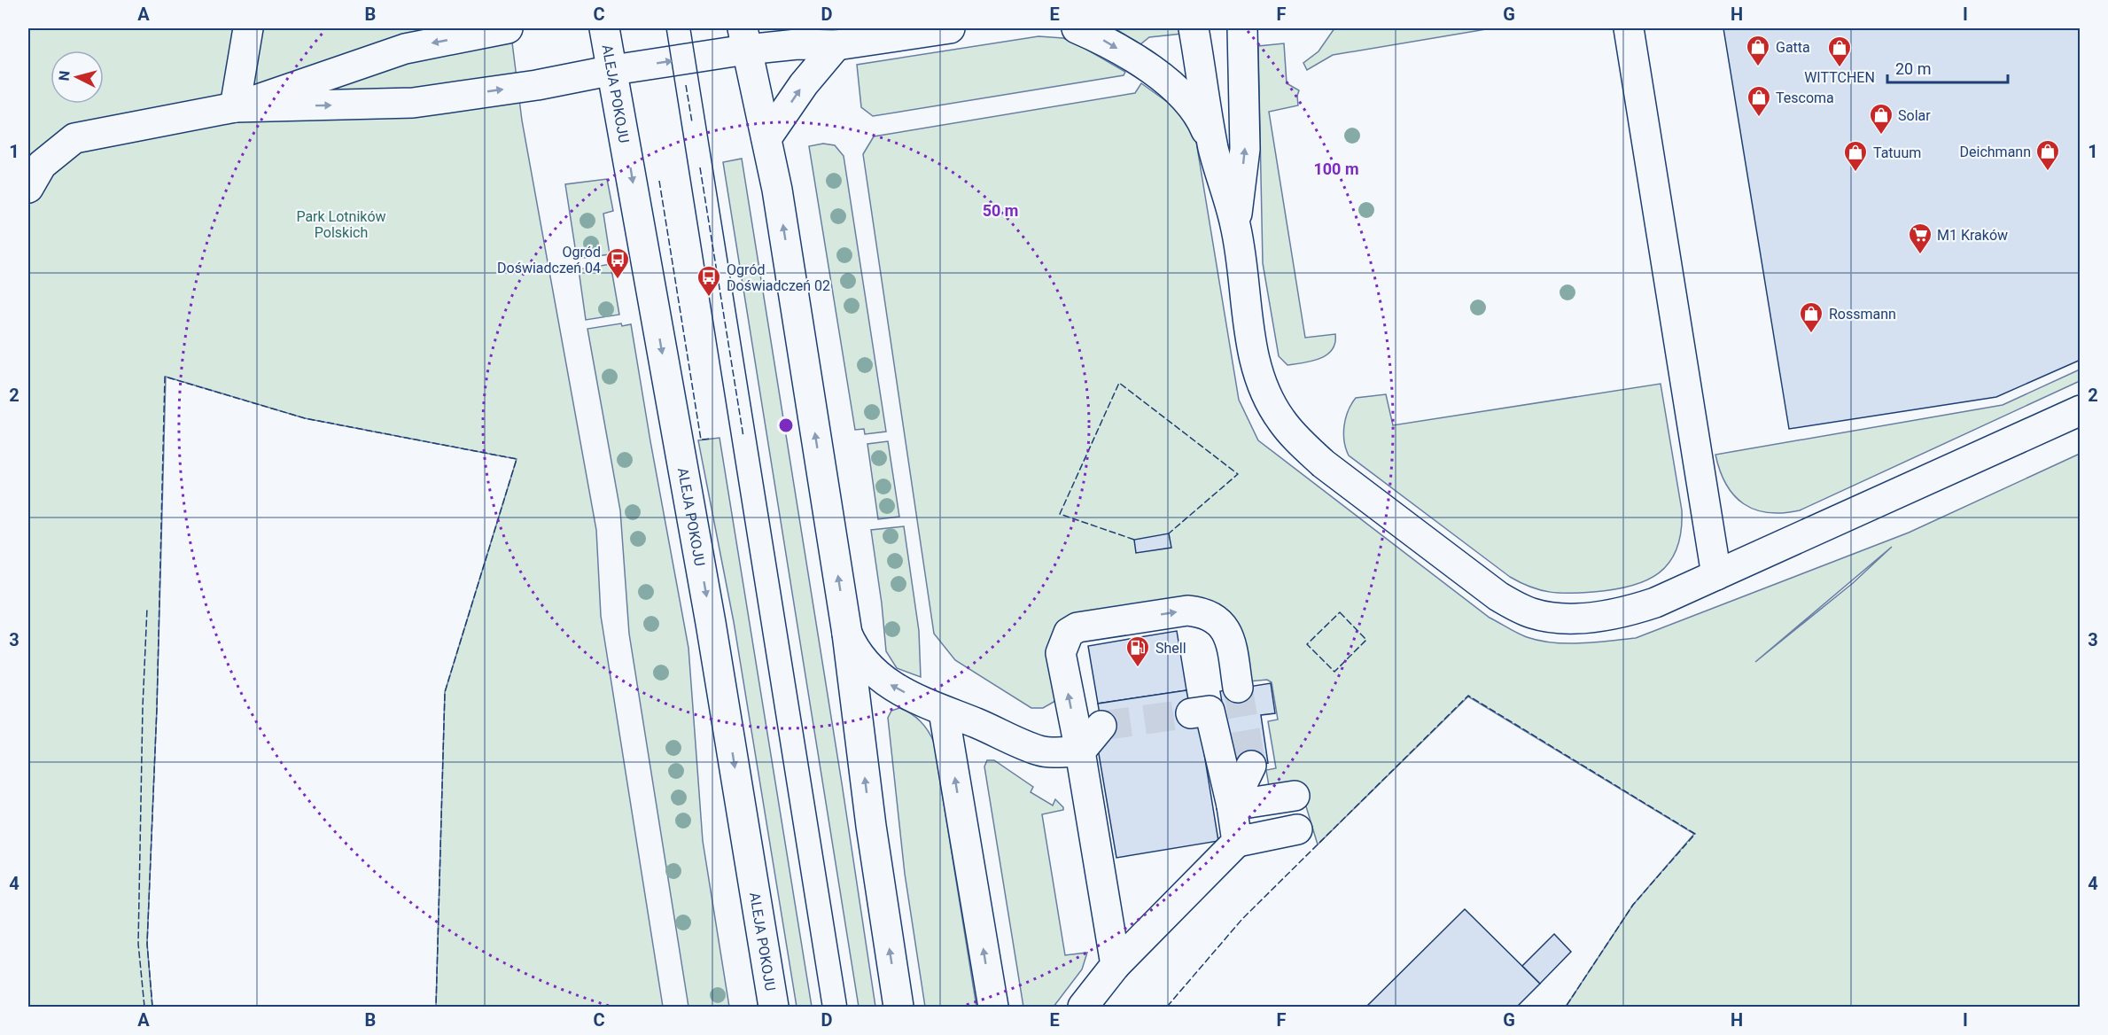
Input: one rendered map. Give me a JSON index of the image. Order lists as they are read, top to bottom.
{
  "streets": {
    "main road": ["ALEJA POKOJU"]
  },
  "parks": ["Park Lotników Polskich"],
  "places": {
    "shop": [
      "Gatta",
      "WITTCHEN",
      "Tescoma",
      "Solar",
      "Deichmann",
      "Tatuum",
      "Rossmann"
    ],
    "supermarket": ["M1 Kraków"],
    "bus stop": ["Ogród Doświadczeń 04", "Ogród Doświadczeń 02"],
    "fuel station": ["Shell"]
  },
  "scale_bar": "20 m",
  "north": "left",
  "grid": {
    "columns": [
      "A",
      "B",
      "C",
      "D",
      "E",
      "F",
      "G",
      "H",
      "I"
    ],
    "rows": [
      "1",
      "2",
      "3",
      "4"
    ]
  },
  "rings": ["100 m", "50 m"]
}
